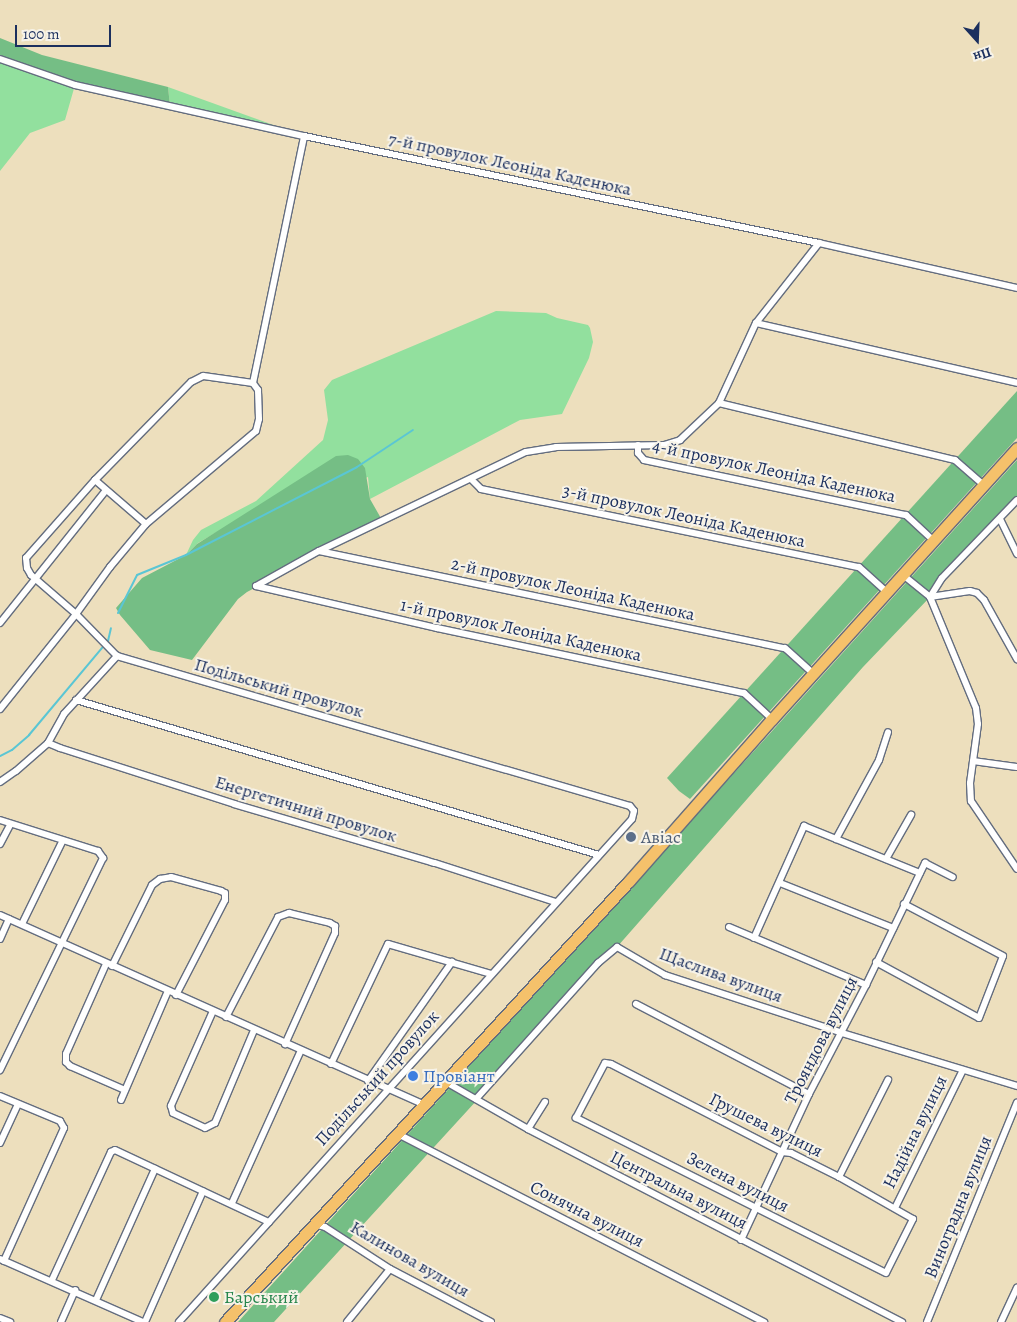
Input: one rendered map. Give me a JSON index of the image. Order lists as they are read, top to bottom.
{
  "streets": {
    "street": [
      "7-й провулок Леоніда Каденюка",
      "4-й провулок Леоніда Каденюка",
      "3-й провулок Леоніда Каденюка",
      "2-й провулок Леоніда Каденюка",
      "1-й провулок Леоніда Каденюка",
      "Подільський провулок",
      "Енергетичний провулок",
      "Щаслива вулиця",
      "Трояндова вулиця",
      "Грушева вулиця",
      "Надійна вулиця",
      "Зелена вулиця",
      "Центральна вулиця",
      "Виноградна вулиця",
      "Сонячна вулиця",
      "Калинова вулиця"
    ]
  },
  "crossings": [
    ["2-й провулок Леоніда Каденюка", "1-й провулок Леоніда Каденюка"],
    ["Подільський провулок", "Енергетичний провулок"],
    ["Щаслива вулиця", "Трояндова вулиця"],
    ["Щаслива вулиця", "Надійна вулиця"],
    ["Щаслива вулиця", "Центральна вулиця"],
    ["Трояндова вулиця", "Грушева вулиця"],
    ["Трояндова вулиця", "Зелена вулиця"],
    ["Трояндова вулиця", "Центральна вулиця"],
    ["Грушева вулиця", "Надійна вулиця"],
    ["Грушева вулиця", "Зелена вулиця"]
  ],
  "places": ["Авіас", "Провіант", "Барський"],
  "scale_bar": "100 m",
  "north": "bottom"
}
